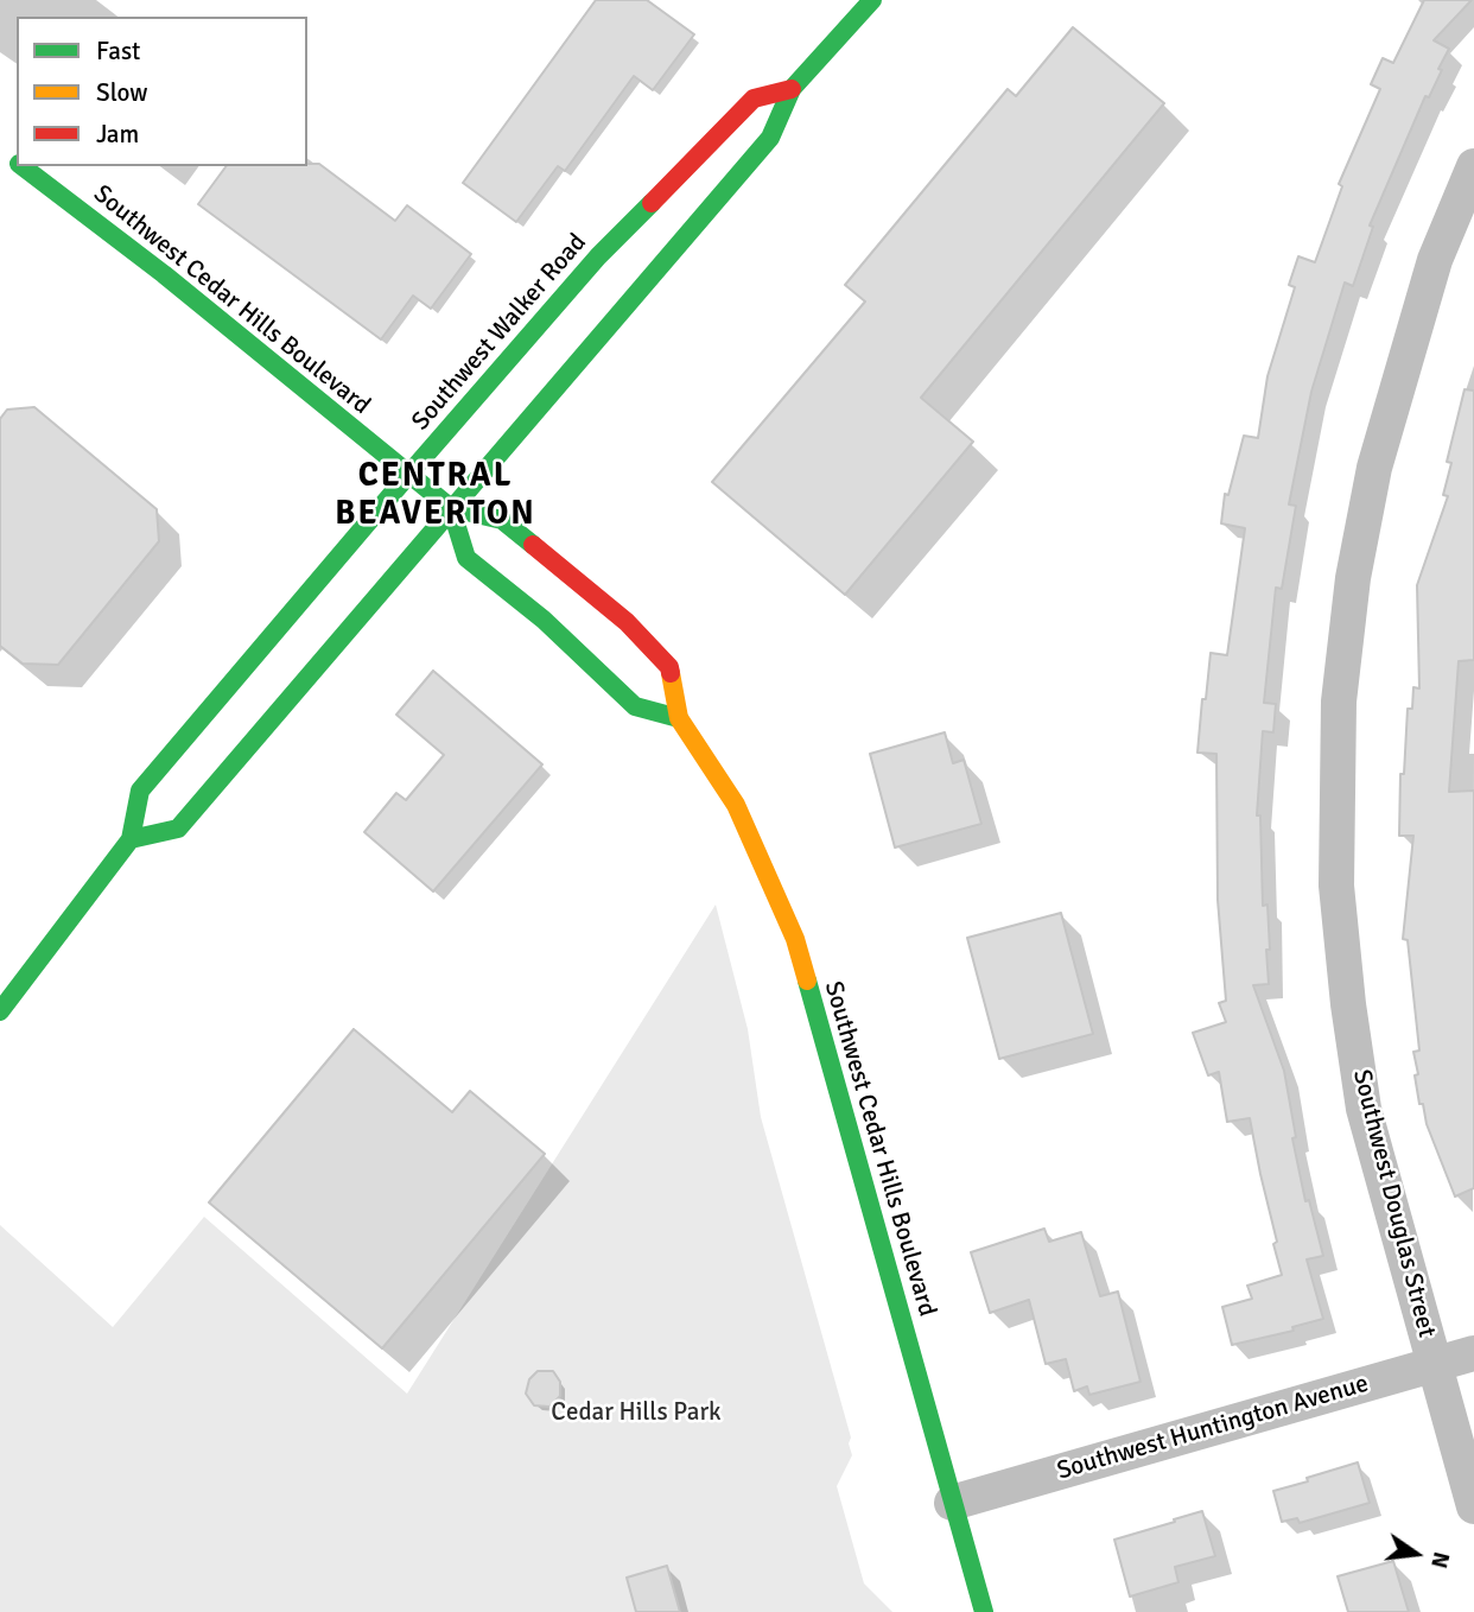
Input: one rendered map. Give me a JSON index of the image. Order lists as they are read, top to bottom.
{
  "streets": {
    "main road": ["Southwest Cedar Hills Boulevard", "Southwest Walker Road"],
    "street": ["Southwest Douglas Street", "Southwest Huntington Avenue"]
  },
  "crossings": [
    ["Southwest Cedar Hills Boulevard", "Southwest Walker Road"],
    ["Southwest Cedar Hills Boulevard", "Southwest Huntington Avenue"],
    ["Southwest Douglas Street", "Southwest Huntington Avenue"]
  ],
  "districts": ["CENTRAL BEAVERTON"],
  "parks": ["Cedar Hills Park"],
  "legend": ["Fast", "Slow", "Jam"],
  "north": "right"
}
